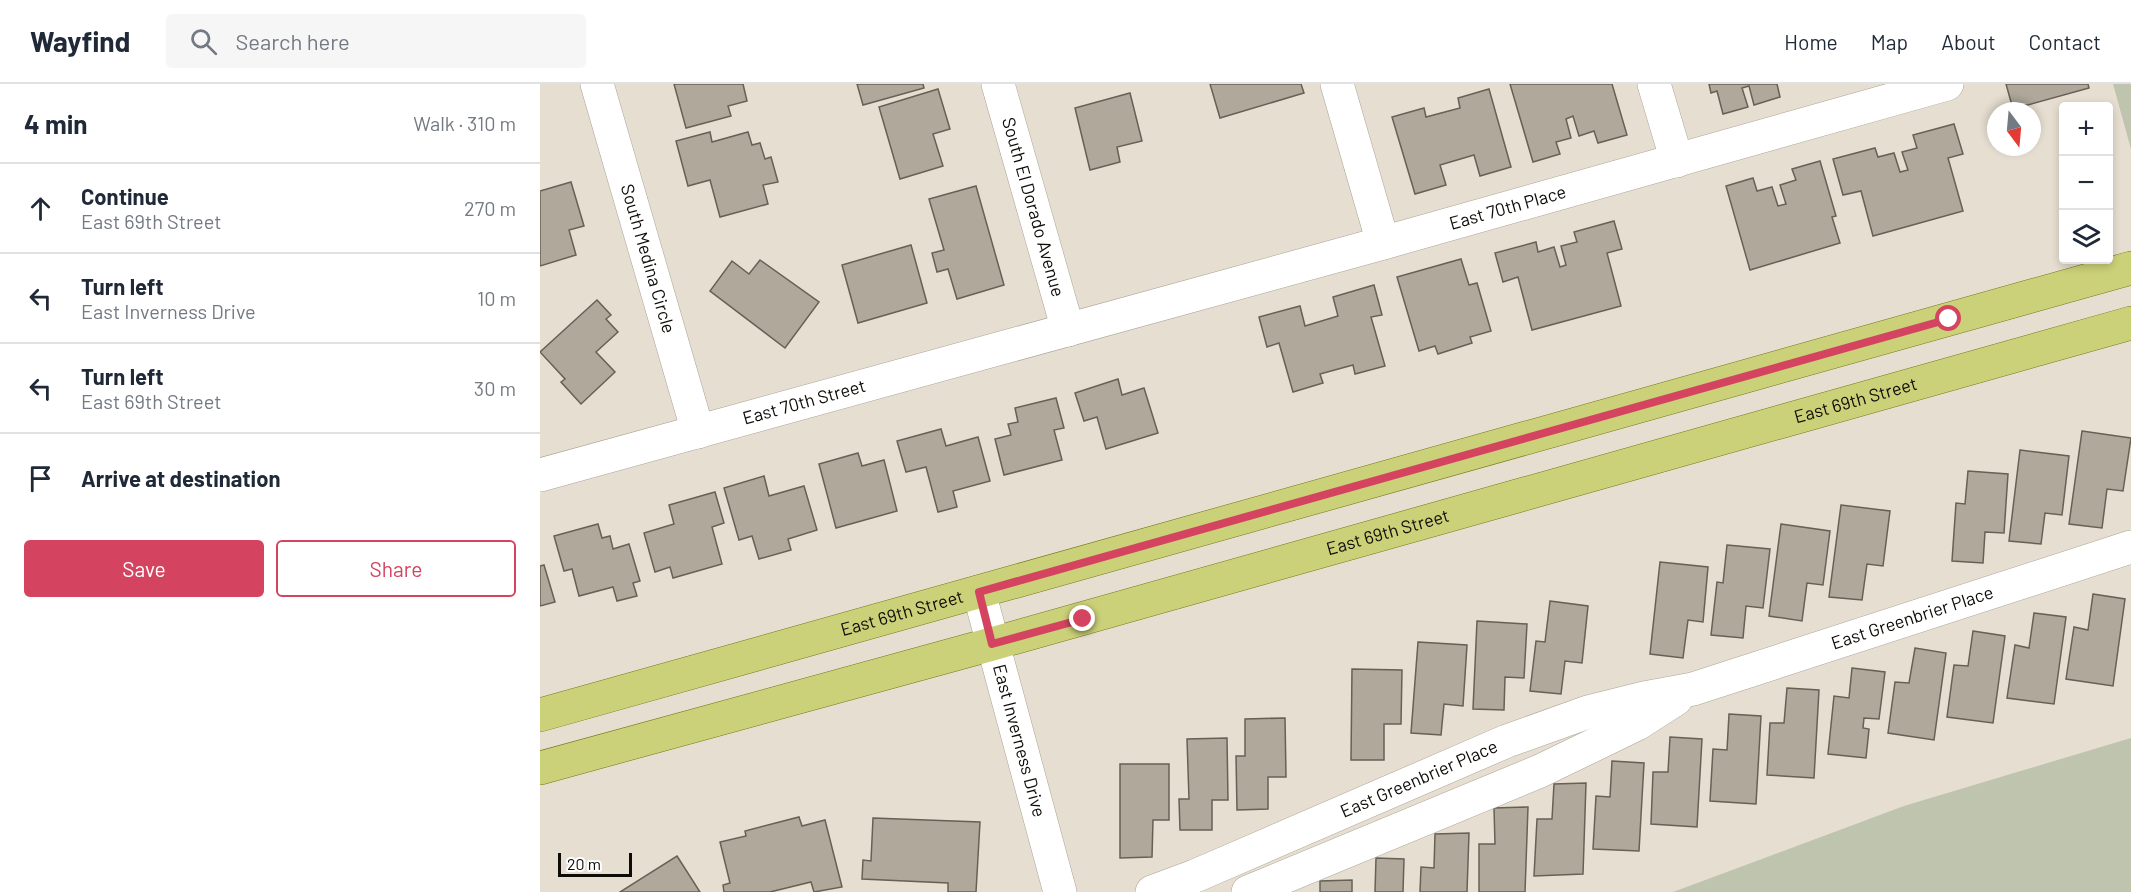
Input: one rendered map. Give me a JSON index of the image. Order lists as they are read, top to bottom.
{
  "streets": {
    "main road": ["East 69th Street"],
    "street": [
      "South El Dorado Avenue",
      "East 70th Place",
      "South Medina Circle",
      "East 70th Street",
      "East Greenbrier Place",
      "East Inverness Drive"
    ]
  },
  "crossings": [
    ["South El Dorado Avenue", "East 70th Place"],
    ["South El Dorado Avenue", "East 70th Street"],
    ["East 70th Place", "East 70th Street"],
    ["South Medina Circle", "East 70th Street"],
    ["East 69th Street", "East Inverness Drive"]
  ],
  "scale_bar": "20 m",
  "north": "bottom",
  "page": {
    "header": "Wayfind",
    "search": "Search here",
    "nav": [
      "Home",
      "Map",
      "About",
      "Contact"
    ],
    "heading": ["4 min", "Walk · 310 m"],
    "map_buttons": ["+", "−"],
    "list": [
      ["Continue", "East 69th Street", "270 m"],
      ["Turn left", "East Inverness Drive", "10 m"],
      ["Turn left", "East 69th Street", "30 m"],
      "Arrive at destination"
    ],
    "buttons": ["Save", "Share"],
    "scale": "20 m"
  }
}
